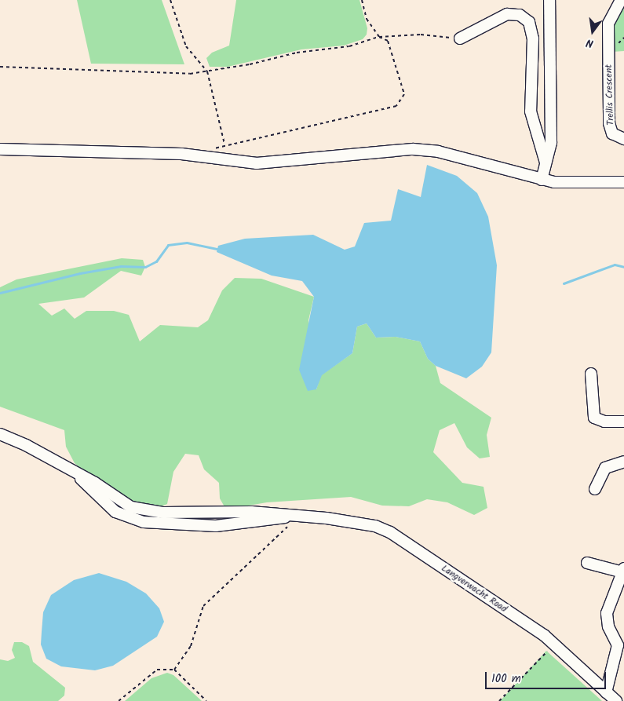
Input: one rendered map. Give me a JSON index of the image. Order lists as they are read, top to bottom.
{
  "streets": {
    "street": ["Trellis Crescent", "Langverwacht Road"]
  },
  "scale_bar": "100 m",
  "north": "bottom"
}
